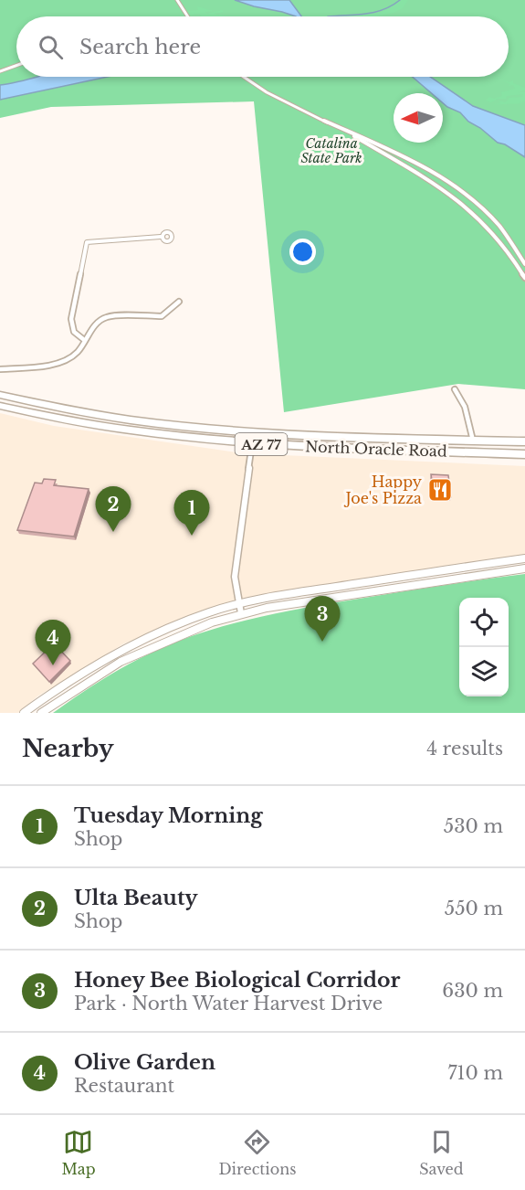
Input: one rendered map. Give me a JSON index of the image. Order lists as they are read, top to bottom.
{
  "streets": {
    "highway": ["AZ 77", "North Oracle Road"]
  },
  "parks": ["Catalina State Park"],
  "places": {
    "restaurant": ["Happy Joe's Pizza"]
  },
  "north": "left",
  "page": {
    "search": "Search here",
    "pins": [
      "2",
      "1",
      "3",
      "4"
    ],
    "heading": ["Nearby", "4 results"],
    "list": [
      {
        "mark": "1",
        "name": "Tuesday Morning",
        "note": "Shop",
        "value": "530 m"
      },
      {
        "mark": "2",
        "name": "Ulta Beauty",
        "note": "Shop",
        "value": "550 m"
      },
      {
        "mark": "3",
        "name": "Honey Bee Biological Corridor",
        "note": "Park · North Water Harvest Drive",
        "value": "630 m"
      },
      {
        "mark": "4",
        "name": "Olive Garden",
        "note": "Restaurant",
        "value": "710 m"
      }
    ],
    "nav": ["Map", "Directions", "Saved"]
  }
}
